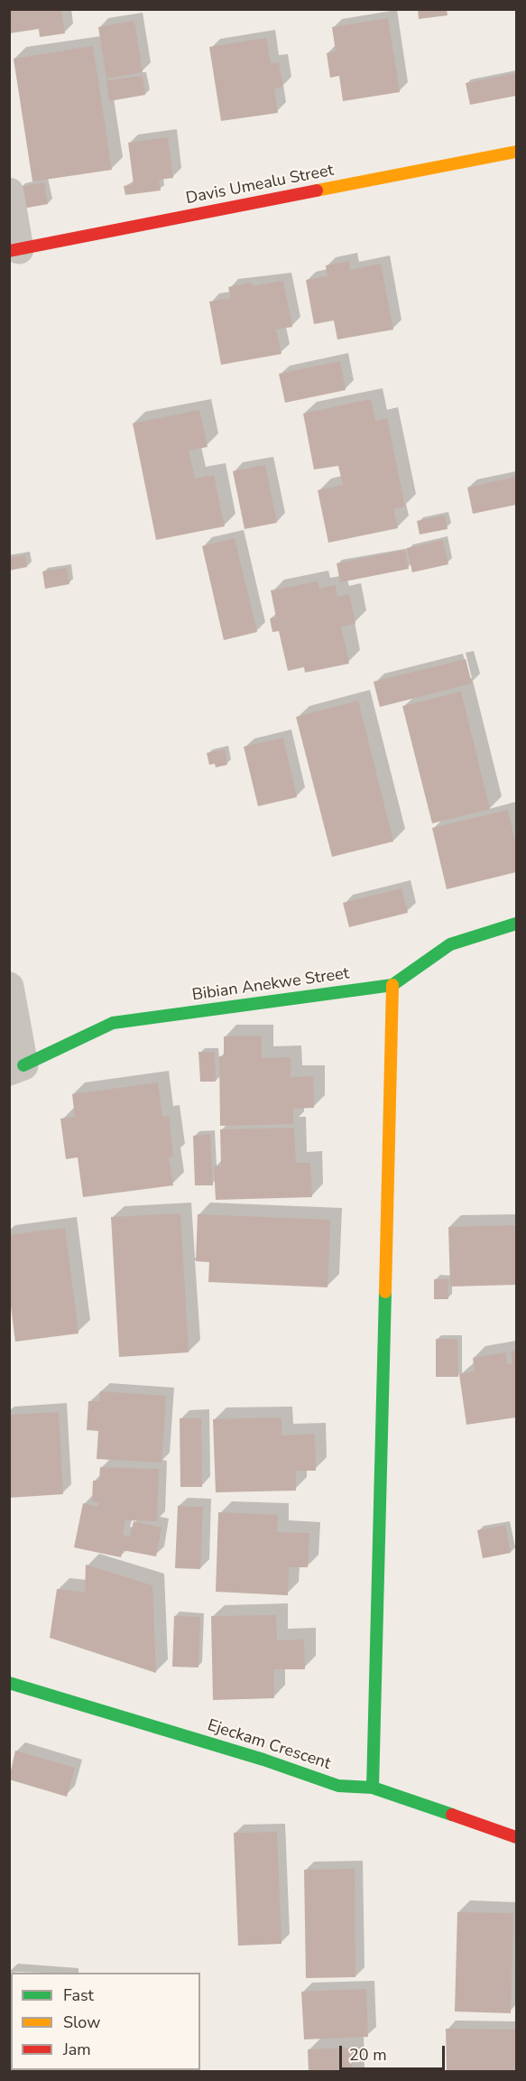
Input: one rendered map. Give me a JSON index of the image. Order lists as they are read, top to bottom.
{
  "streets": {
    "street": ["Davis Umealu Street", "Bibian Anekwe Street", "Ejeckam Crescent"]
  },
  "legend": ["Fast", "Slow", "Jam"],
  "scale_bar": "20 m"
}
